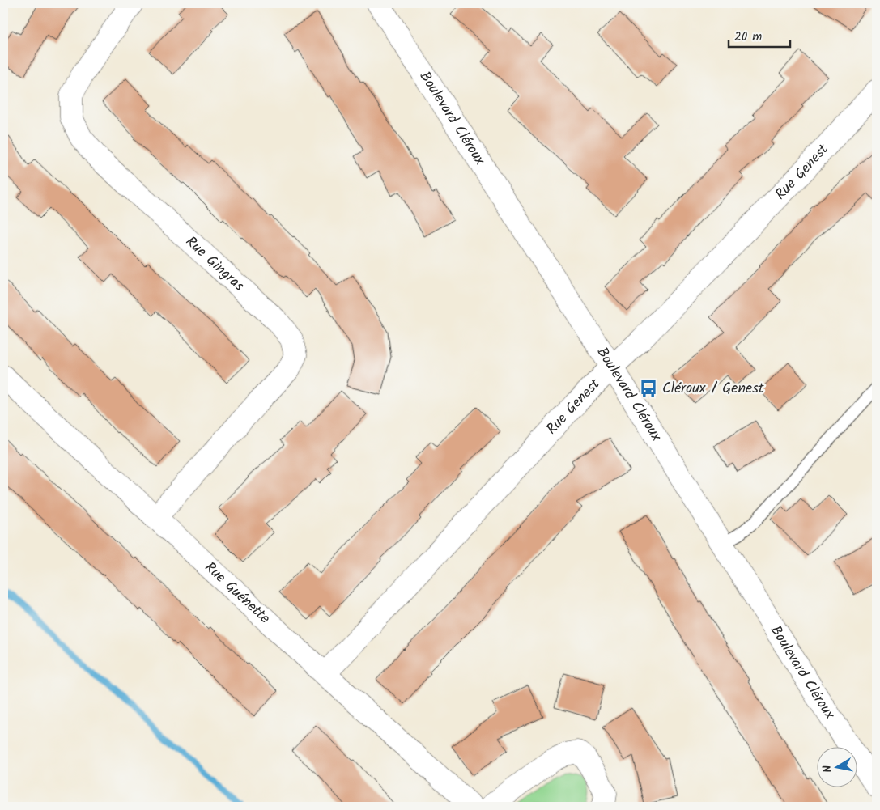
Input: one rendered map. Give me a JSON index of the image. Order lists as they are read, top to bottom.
{
  "streets": {
    "street": [
      "Boulevard Cléroux",
      "Rue Genest",
      "Rue Gingras",
      "Rue Guénette"
    ]
  },
  "crossings": [
    ["Boulevard Cléroux", "Rue Genest"],
    ["Rue Genest", "Rue Guénette"],
    ["Rue Gingras", "Rue Guénette"]
  ],
  "places": {
    "bus stop": ["Cléroux / Genest"]
  },
  "scale_bar": "20 m",
  "north": "left"
}
